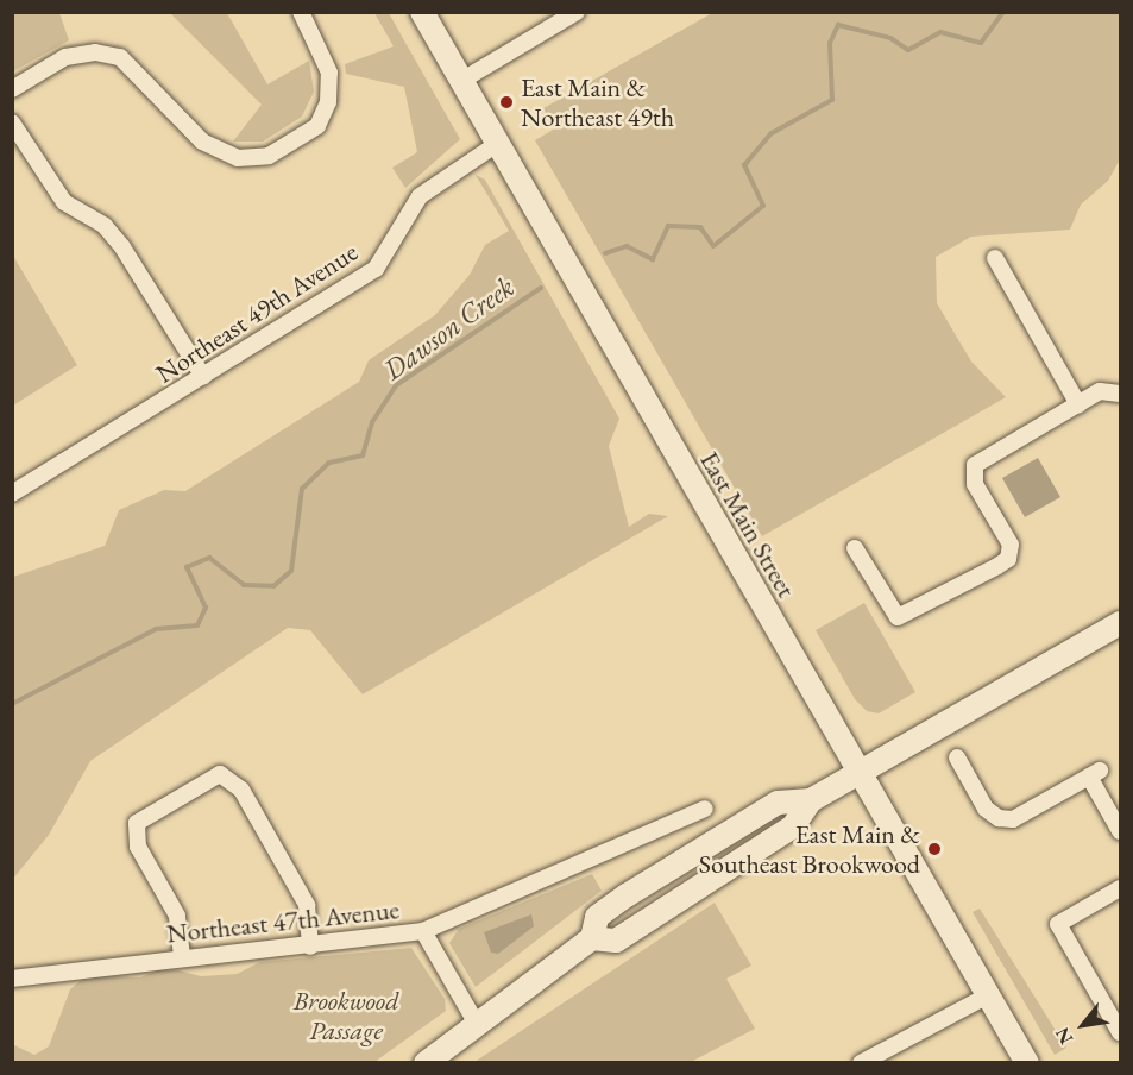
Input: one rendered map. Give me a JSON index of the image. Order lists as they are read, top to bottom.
{
  "streets": {
    "main road": ["East Main Street"],
    "street": ["Northeast 49th Avenue", "Northeast 47th Avenue"]
  },
  "crossings": [
    ["Northeast 49th Avenue", "East Main Street"]
  ],
  "water": ["Dawson Creek"],
  "parks": ["Brookwood Passage"],
  "places": ["East Main & Northeast 49th", "East Main & Southeast Brookwood"],
  "north": "bottom left"
}
